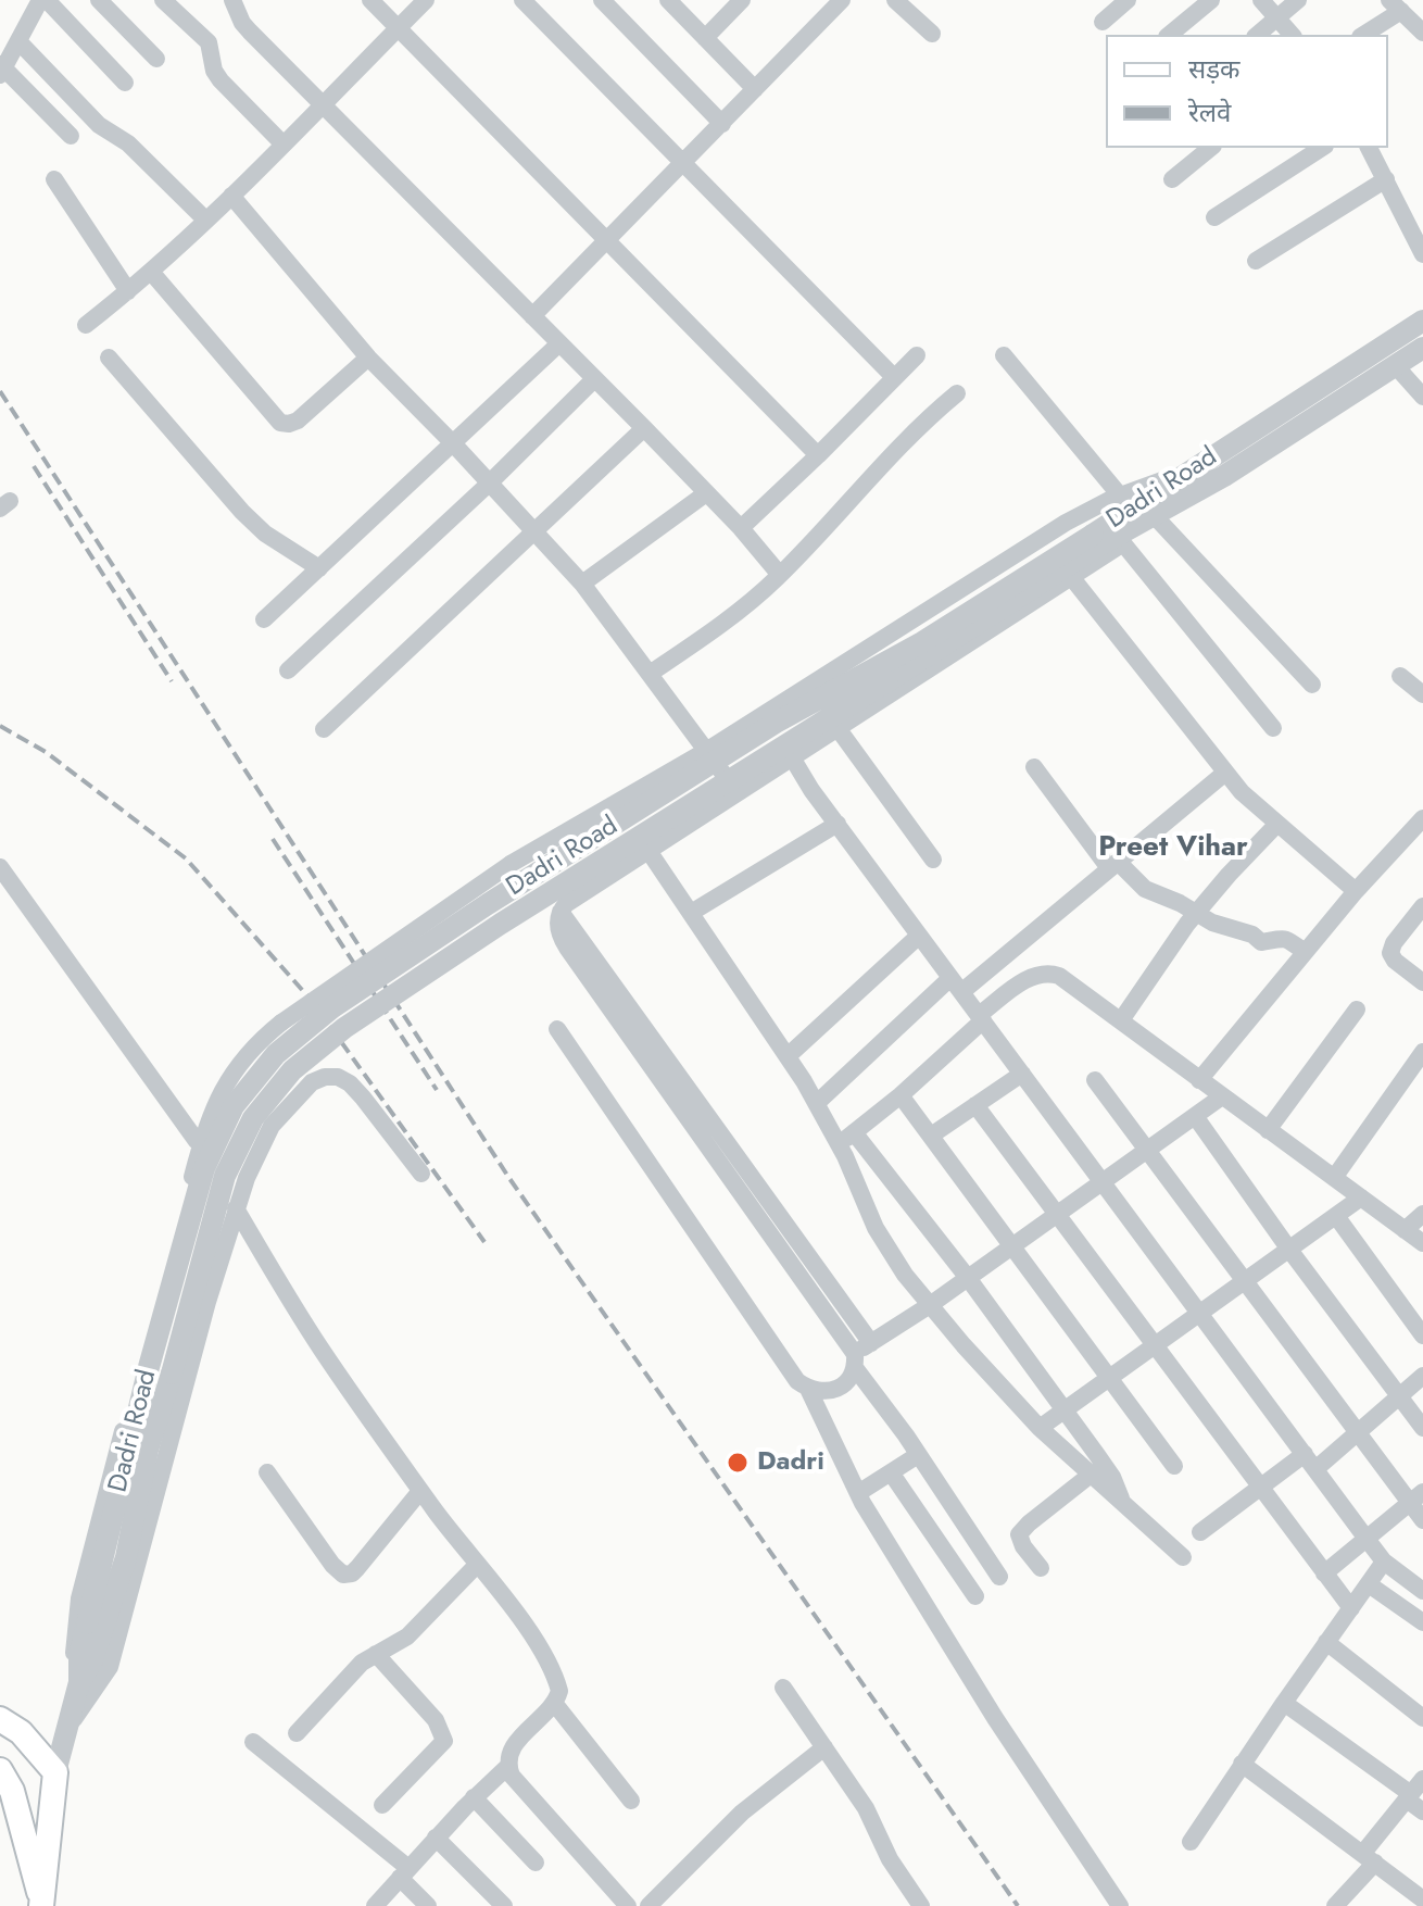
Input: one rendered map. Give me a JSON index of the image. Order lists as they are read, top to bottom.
{
  "streets": {
    "main road": ["Dadri Road"]
  },
  "districts": ["Preet Vihar"],
  "places": ["Dadri"],
  "legend": ["सड़क", "रेलवे"]
}
